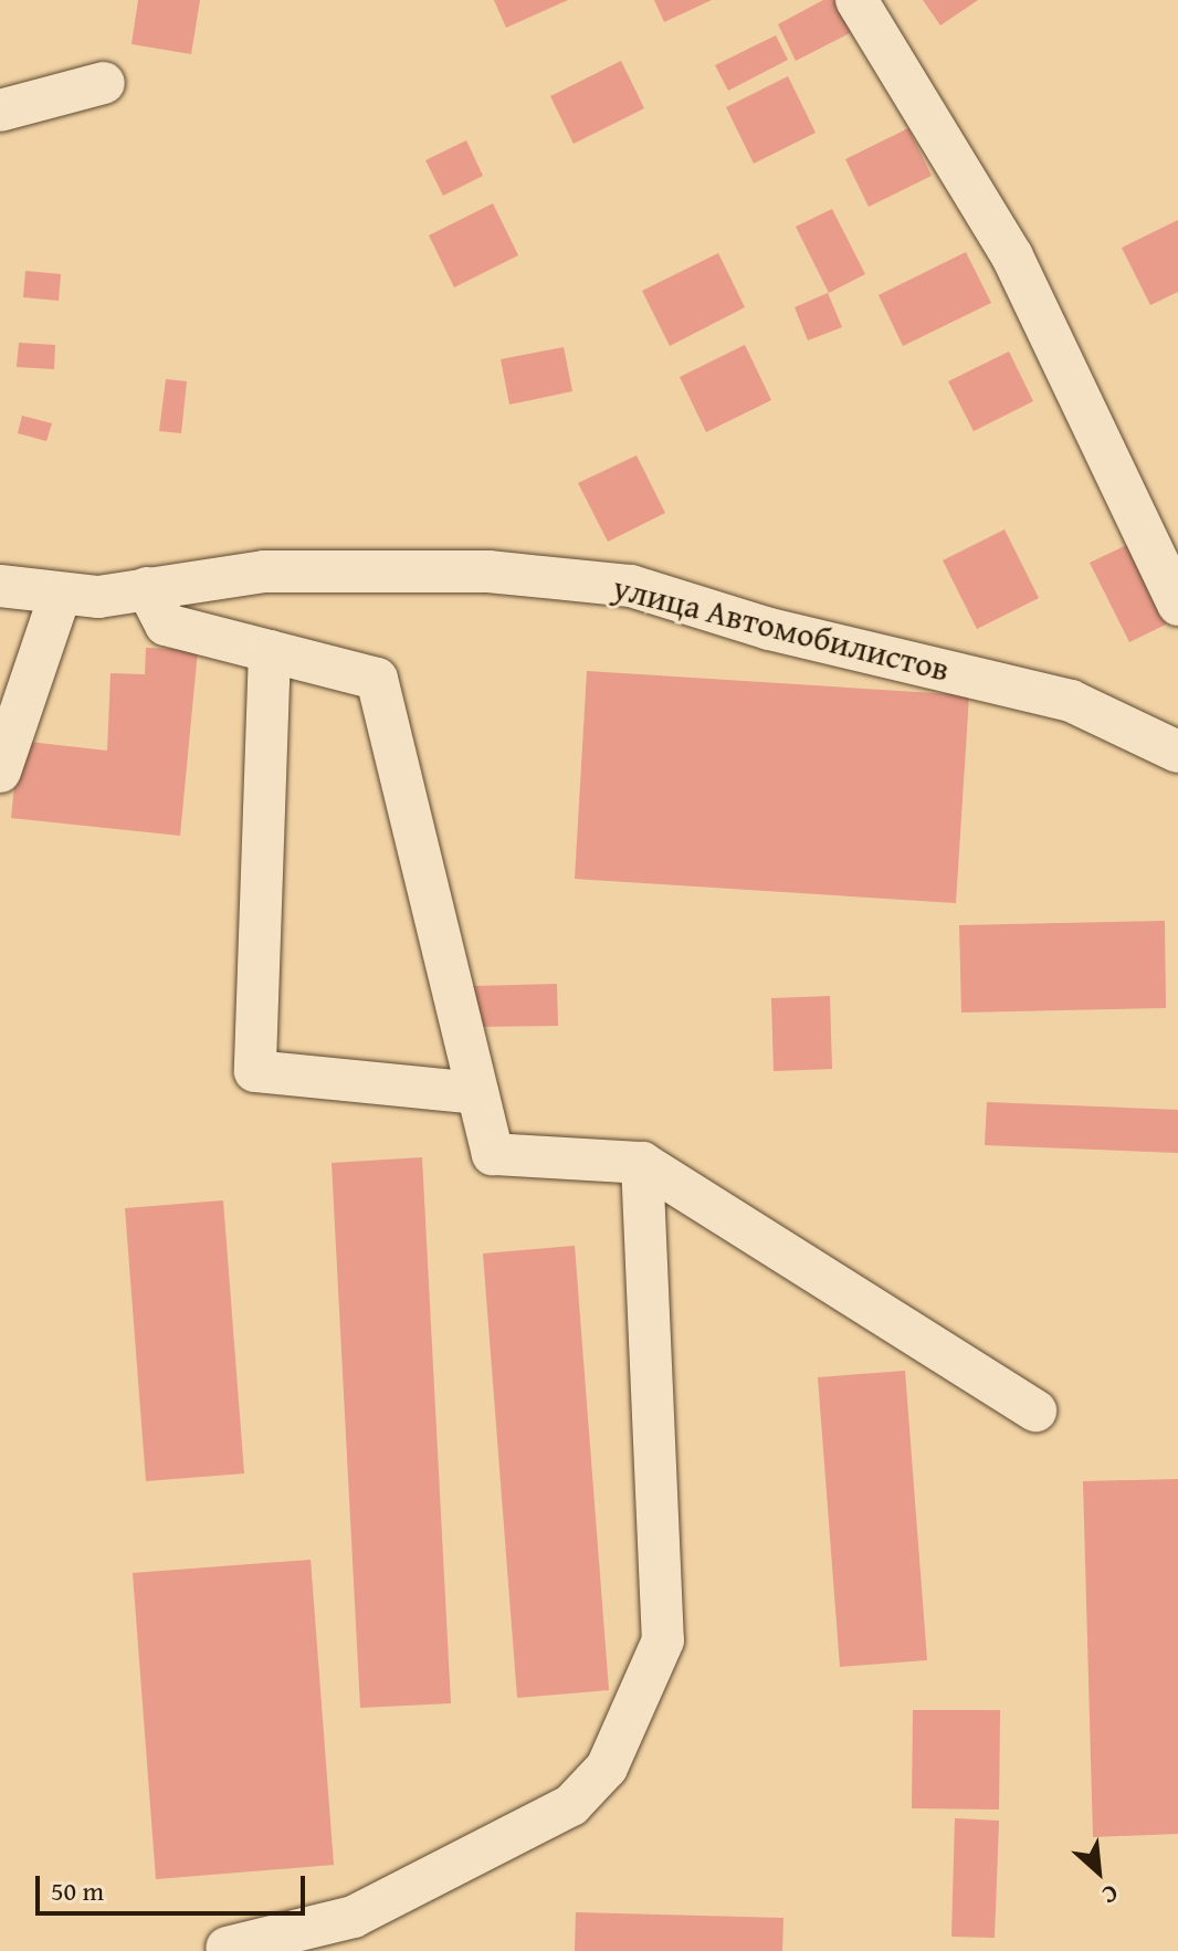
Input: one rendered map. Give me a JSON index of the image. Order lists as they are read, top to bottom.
{
  "streets": {
    "street": ["улица Автомобилистов"]
  },
  "scale_bar": "50 m",
  "north": "bottom right"
}
